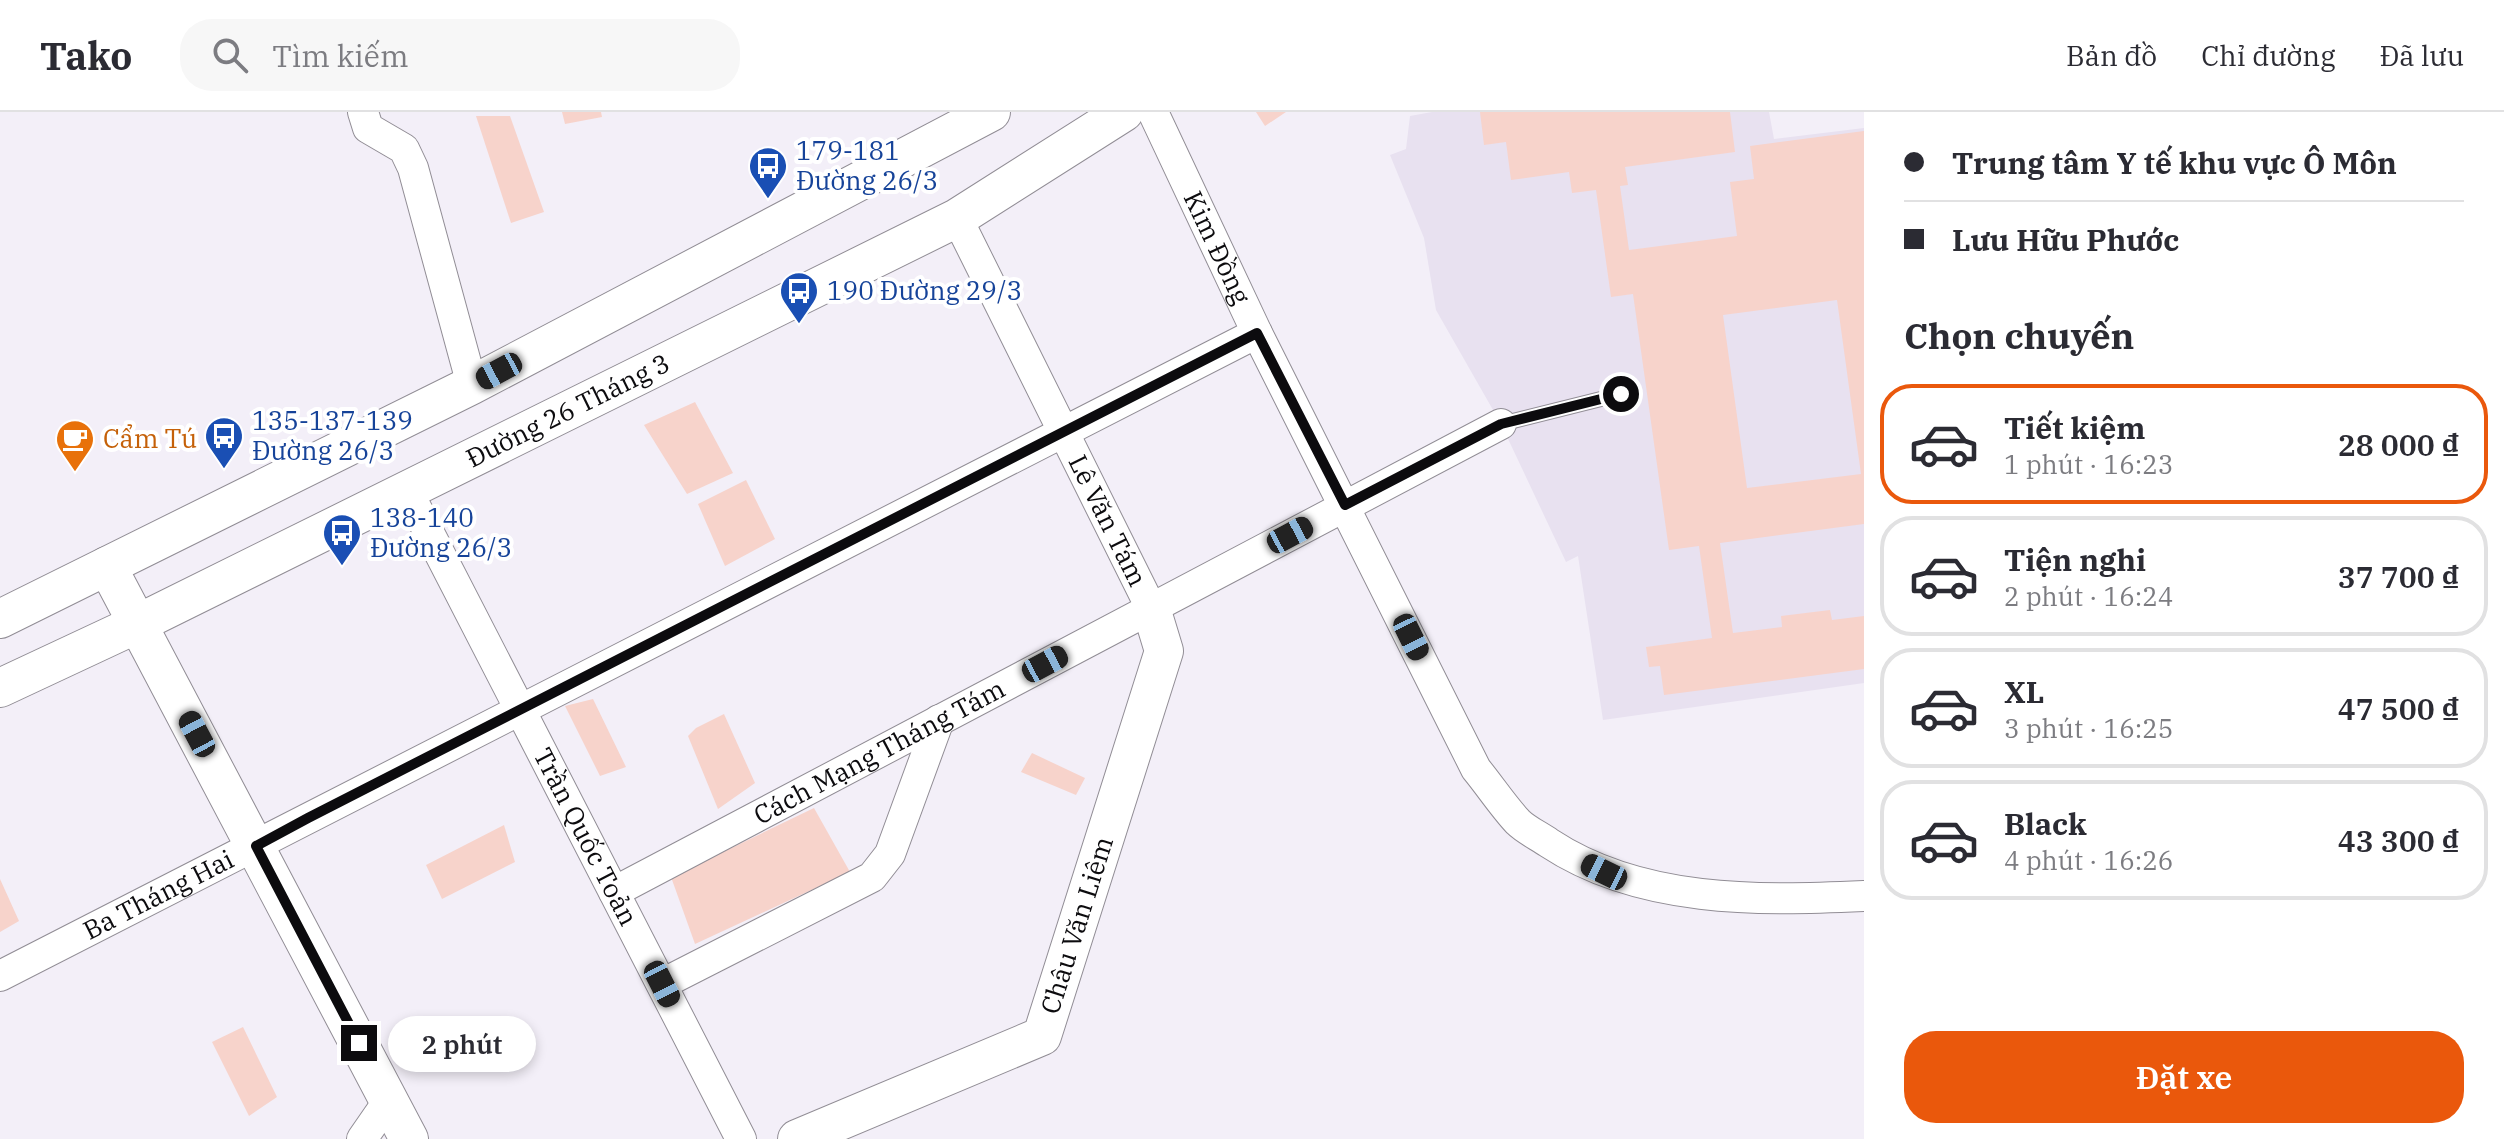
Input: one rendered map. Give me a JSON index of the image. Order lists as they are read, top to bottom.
{
  "streets": {
    "street": [
      "Kim Đồng",
      "Đường 26 Tháng 3",
      "Lê Văn Tám",
      "Cách Mạng Tháng Tám",
      "Trần Quốc Toản",
      "Ba Tháng Hai",
      "Châu Văn Liêm"
    ]
  },
  "crossings": [
    ["Kim Đồng", "Cách Mạng Tháng Tám"],
    ["Kim Đồng", "Ba Tháng Hai"],
    ["Đường 26 Tháng 3", "Lê Văn Tám"],
    ["Đường 26 Tháng 3", "Trần Quốc Toản"],
    ["Lê Văn Tám", "Cách Mạng Tháng Tám"],
    ["Lê Văn Tám", "Ba Tháng Hai"],
    ["Lê Văn Tám", "Châu Văn Liêm"],
    ["Cách Mạng Tháng Tám", "Trần Quốc Toản"],
    ["Cách Mạng Tháng Tám", "Châu Văn Liêm"],
    ["Trần Quốc Toản", "Ba Tháng Hai"]
  ],
  "places": {
    "bus stop": [
      "179-181 Đường 26/3",
      "190 Đường 29/3",
      "135-137-139 Đường 26/3",
      "138-140 Đường 26/3"
    ],
    "cafe": ["Cẩm Tú"]
  },
  "page": {
    "header": "Tako",
    "search": "Tìm kiếm",
    "nav": ["Bản đồ", "Chỉ đường", "Đã lưu"],
    "banner": ["Trung tâm Y tế khu vực Ô Môn", "Lưu Hữu Phước"],
    "heading": "Chọn chuyến",
    "list": [
      {
        "name": "Tiết kiệm",
        "note": "1 phút · 16:23",
        "value": "28 000 ₫"
      },
      {
        "name": "Tiện nghi",
        "note": "2 phút · 16:24",
        "value": "37 700 ₫"
      },
      {
        "name": "XL",
        "note": "3 phút · 16:25",
        "value": "47 500 ₫"
      },
      {
        "name": "Black",
        "note": "4 phút · 16:26",
        "value": "43 300 ₫"
      }
    ],
    "buttons": "Đặt xe",
    "bubble": "2 phút"
  }
}
